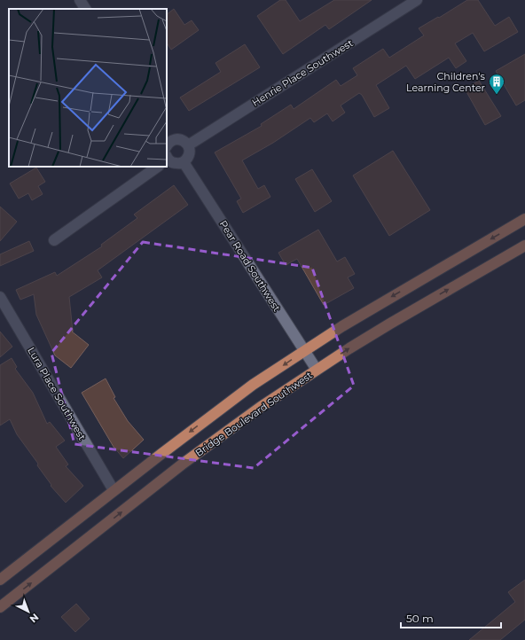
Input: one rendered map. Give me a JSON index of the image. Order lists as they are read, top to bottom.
{
  "streets": {
    "main road": ["Bridge Boulevard Southwest"],
    "street": ["Henrie Place Southwest", "Pear Road Southwest", "Lura Place Southwest"]
  },
  "crossings": [
    ["Pear Road Southwest", "Bridge Boulevard Southwest"]
  ],
  "places": {
    "building": ["Children's Learning Center"]
  },
  "scale_bar": "50 m",
  "north": "bottom right"
}
